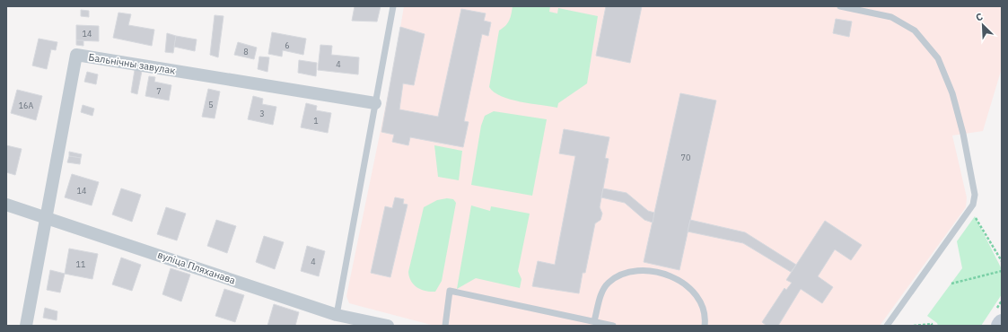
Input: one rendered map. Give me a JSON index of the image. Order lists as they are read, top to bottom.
{
  "streets": {
    "street": ["Бальнічны завулак", "вуліца Пляханава"]
  },
  "crossings": [
    ["Бальнічны завулак", "вуліца Пляханава"]
  ],
  "house_numbers": [
    "14",
    "6",
    "8",
    "4",
    "7",
    "5",
    "16А",
    "3",
    "1",
    "70",
    "14",
    "4",
    "11"
  ],
  "north": "top left"
}
